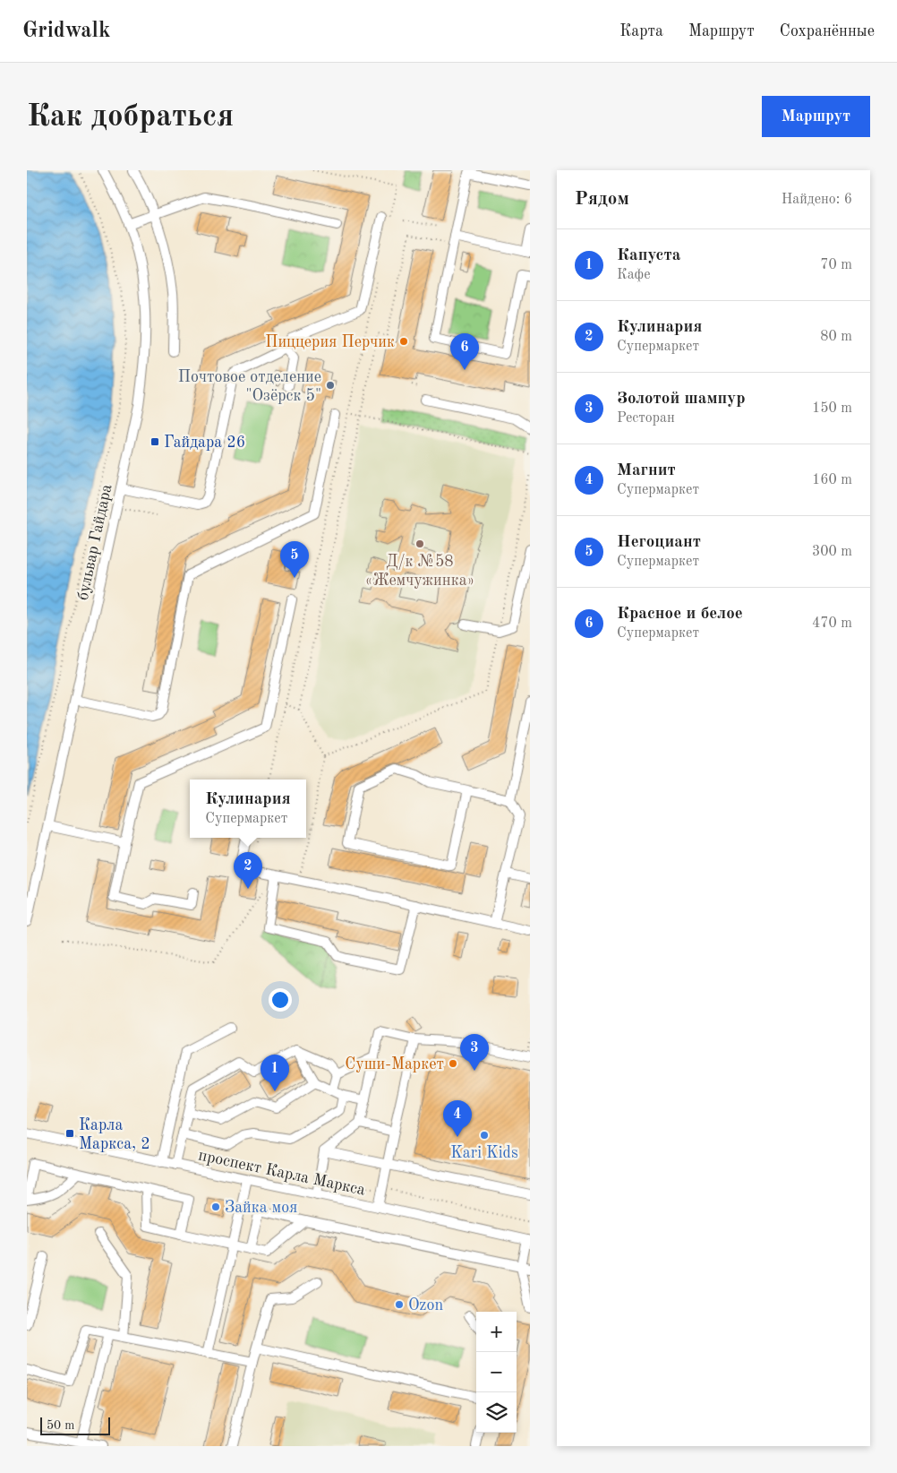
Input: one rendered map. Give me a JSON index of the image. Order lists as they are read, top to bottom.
{
  "streets": {
    "street": ["бульвар Гайдара", "проспект Карла Маркса"]
  },
  "places": {
    "other": [
      "Пиццерия Перчик",
      "Почтовое отделение \"Озёрск 5\"",
      "Д/к №58 «Жемчужинка»",
      "Суши-Маркет",
      "Kari Kids",
      "Зайка моя",
      "Ozon"
    ],
    "transit": ["Гайдара 26", "Карла Маркса, 2"]
  },
  "scale_bar": "50 m",
  "page": {
    "header": "Gridwalk",
    "nav": ["Карта", "Маршрут", "Сохранённые"],
    "buttons": "Маршрут",
    "title": "Как добраться",
    "heading": ["Рядом", "Найдено: 6"],
    "list": [
      {
        "mark": "1",
        "name": "Капуста",
        "note": "Кафе",
        "value": "70 m"
      },
      {
        "mark": "2",
        "name": "Кулинария",
        "note": "Супермаркет",
        "value": "80 m"
      },
      {
        "mark": "3",
        "name": "Золотой шампур",
        "note": "Ресторан",
        "value": "150 m"
      },
      {
        "mark": "4",
        "name": "Магнит",
        "note": "Супермаркет",
        "value": "160 m"
      },
      {
        "mark": "5",
        "name": "Негоциант",
        "note": "Супермаркет",
        "value": "300 m"
      },
      {
        "mark": "6",
        "name": "Красное и белое",
        "note": "Супермаркет",
        "value": "470 m"
      }
    ],
    "pins": [
      "6",
      "5",
      "2",
      "3",
      "1",
      "4"
    ],
    "popup": ["Кулинария", "Супермаркет"],
    "map_buttons": ["+", "−"],
    "scale": "50 m"
  }
}
